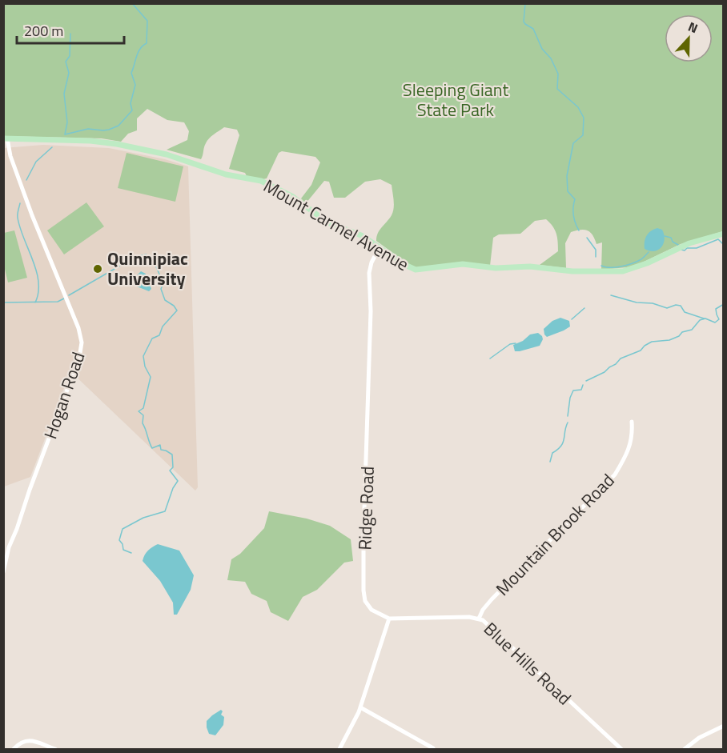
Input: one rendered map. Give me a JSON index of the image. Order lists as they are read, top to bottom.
{
  "streets": {
    "main road": ["Mount Carmel Avenue"],
    "street": [
      "Hogan Road",
      "Ridge Road",
      "Mountain Brook Road",
      "Blue Hills Road"
    ]
  },
  "crossings": [
    ["Mount Carmel Avenue", "Hogan Road"],
    ["Mount Carmel Avenue", "Ridge Road"],
    ["Ridge Road", "Blue Hills Road"],
    ["Mountain Brook Road", "Blue Hills Road"]
  ],
  "parks": ["Sleeping Giant State Park"],
  "places": ["Quinnipiac University"],
  "scale_bar": "200 m",
  "north": "top"
}
